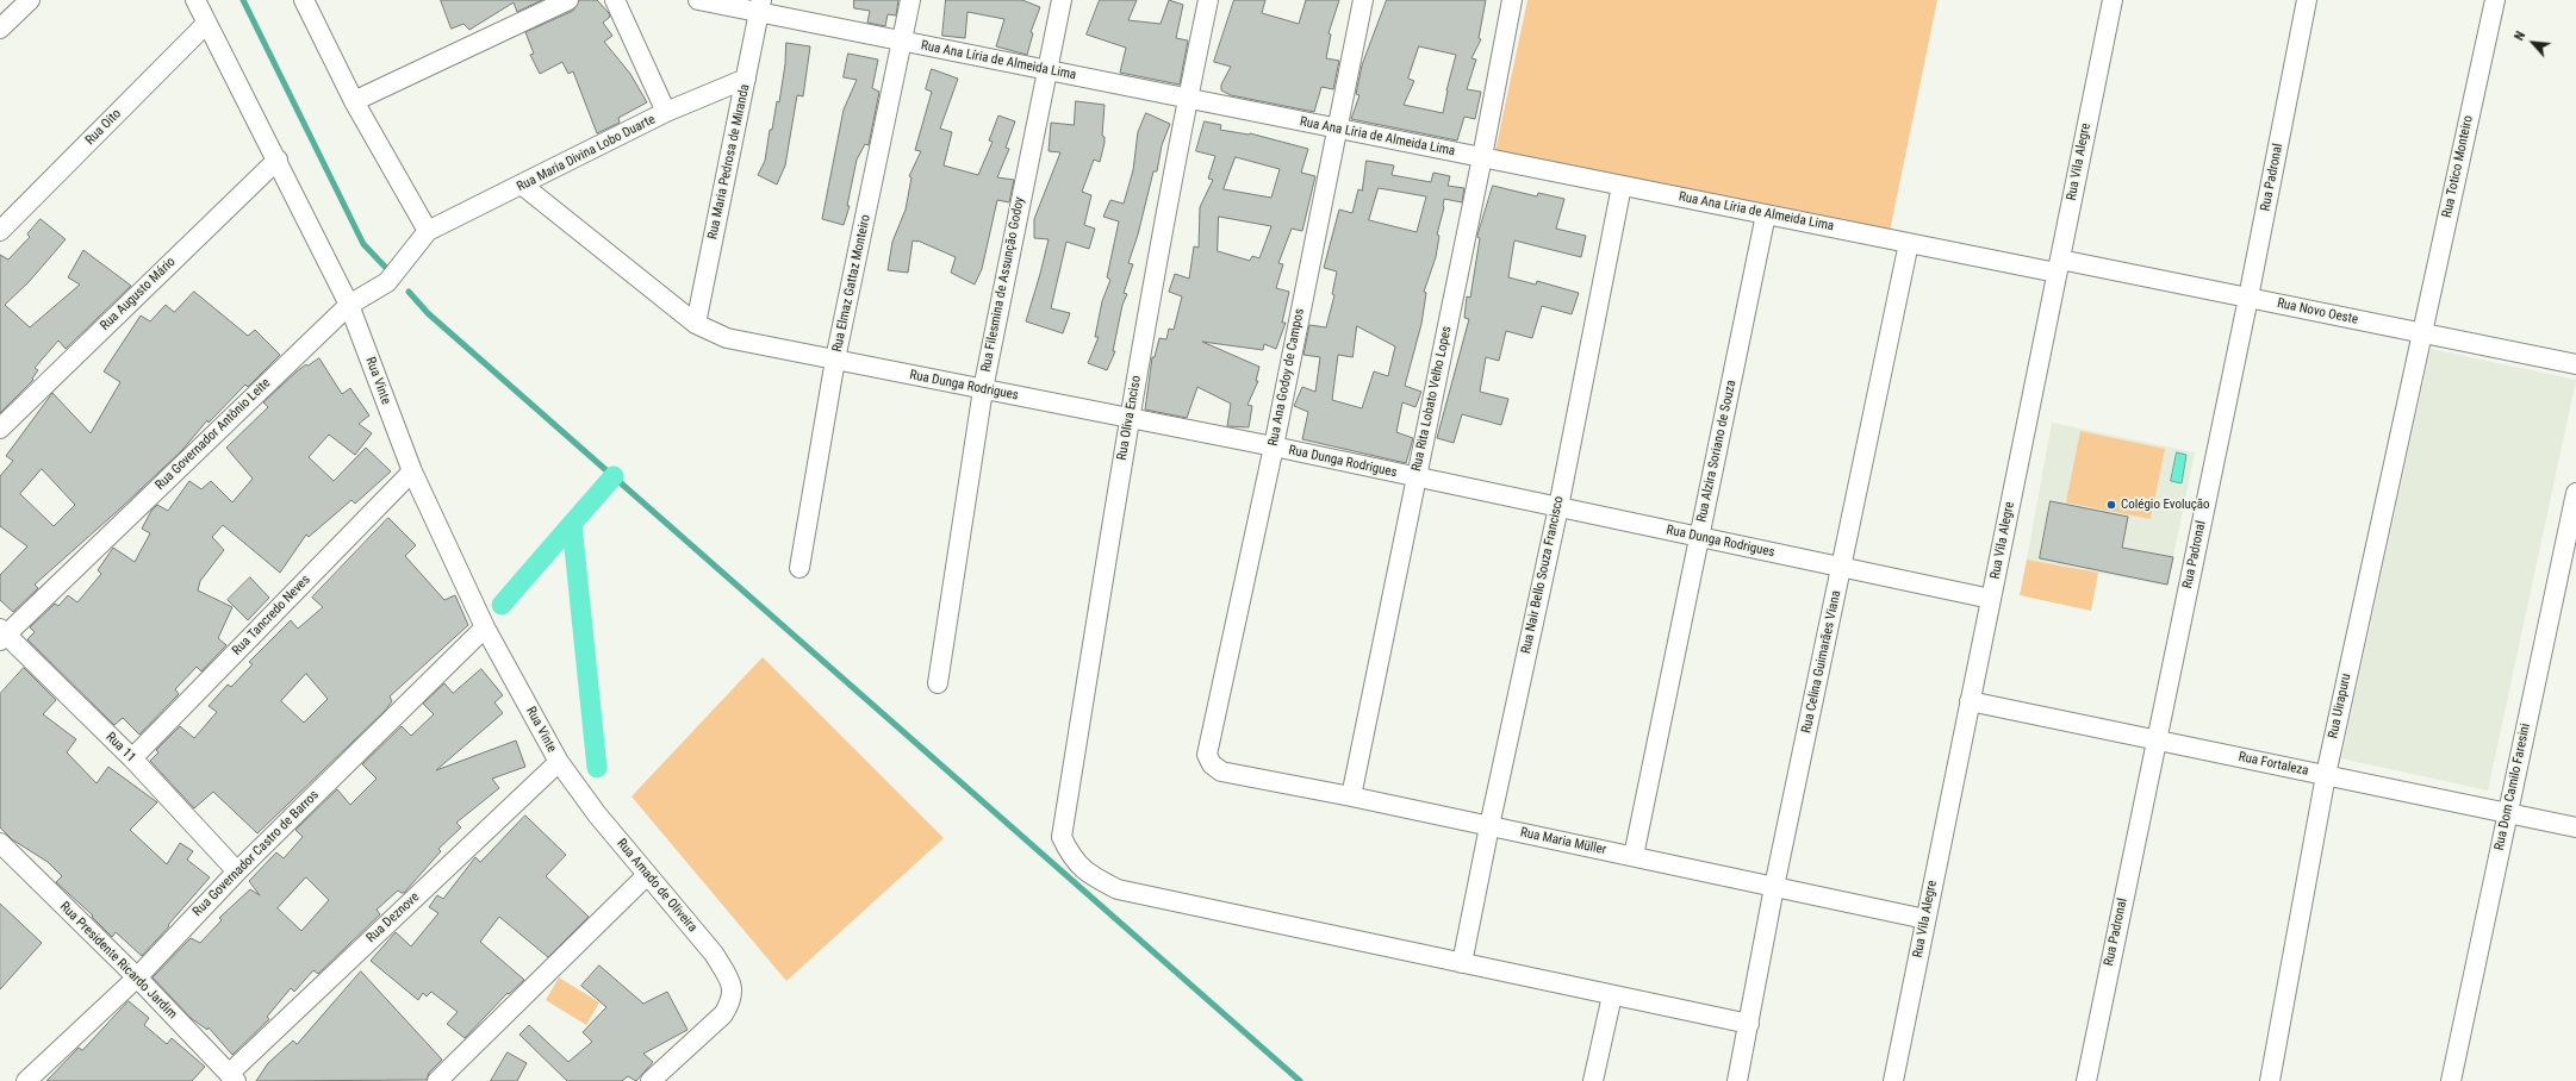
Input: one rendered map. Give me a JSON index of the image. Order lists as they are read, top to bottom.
{
  "streets": {
    "street": [
      "Rua Ana Líria de Almeida Lima",
      "Rua Oito",
      "Rua Maria Divina Lobo Duarte",
      "Rua Maria Pedrosa de Miranda",
      "Rua Vila Alegre",
      "Rua Totico Monteiro",
      "Rua Padronal",
      "Rua Elmaz Gattaz Monteiro",
      "Rua Filesmina de Assunção Godoy",
      "Rua Augusto Mário",
      "Rua Novo Oeste",
      "Rua Ana Godoy de Campos",
      "Rua Vinte",
      "Rua Dunga Rodrigues",
      "Rua Rita Lobato Velho Lopes",
      "Rua Oliva Enciso",
      "Rua Governador Antônio Leite",
      "Rua Alzira Soriano de Souza",
      "Rua Nair Bello Souza Francisco",
      "Rua Tancredo Neves",
      "Rua Celina Guimarães Viana",
      "Rua Uirapuru",
      "Rua 11",
      "Rua Fortaleza",
      "Rua Dom Camilo Faresini",
      "Rua Maria Müller",
      "Rua Governador Castro de Barros",
      "Rua Amado de Oliveira",
      "Rua Deznove",
      "Rua Presidente Ricardo Jardim"
    ]
  },
  "crossings": [
    ["Rua Ana Líria de Almeida Lima", "Rua Maria Pedrosa de Miranda"],
    ["Rua Ana Líria de Almeida Lima", "Rua Vila Alegre"],
    ["Rua Ana Líria de Almeida Lima", "Rua Elmaz Gattaz Monteiro"],
    ["Rua Ana Líria de Almeida Lima", "Rua Filesmina de Assunção Godoy"],
    ["Rua Ana Líria de Almeida Lima", "Rua Novo Oeste"],
    ["Rua Ana Líria de Almeida Lima", "Rua Ana Godoy de Campos"],
    ["Rua Ana Líria de Almeida Lima", "Rua Rita Lobato Velho Lopes"],
    ["Rua Ana Líria de Almeida Lima", "Rua Oliva Enciso"],
    ["Rua Ana Líria de Almeida Lima", "Rua Alzira Soriano de Souza"],
    ["Rua Ana Líria de Almeida Lima", "Rua Nair Bello Souza Francisco"],
    ["Rua Ana Líria de Almeida Lima", "Rua Celina Guimarães Viana"],
    ["Rua Oito", "Rua Vinte"],
    ["Rua Maria Divina Lobo Duarte", "Rua Maria Pedrosa de Miranda"],
    ["Rua Maria Divina Lobo Duarte", "Rua Dunga Rodrigues"],
    ["Rua Maria Divina Lobo Duarte", "Rua Governador Antônio Leite"],
    ["Rua Maria Pedrosa de Miranda", "Rua Dunga Rodrigues"],
    ["Rua Vila Alegre", "Rua Novo Oeste"],
    ["Rua Vila Alegre", "Rua Dunga Rodrigues"],
    ["Rua Vila Alegre", "Rua Fortaleza"],
    ["Rua Vila Alegre", "Rua Maria Müller"],
    ["Rua Totico Monteiro", "Rua Novo Oeste"],
    ["Rua Totico Monteiro", "Rua Uirapuru"],
    ["Rua Padronal", "Rua Novo Oeste"],
    ["Rua Padronal", "Rua Fortaleza"],
    ["Rua Elmaz Gattaz Monteiro", "Rua Dunga Rodrigues"],
    ["Rua Filesmina de Assunção Godoy", "Rua Dunga Rodrigues"],
    ["Rua Augusto Mário", "Rua Vinte"],
    ["Rua Novo Oeste", "Rua Uirapuru"],
    ["Rua Ana Godoy de Campos", "Rua Dunga Rodrigues"],
    ["Rua Ana Godoy de Campos", "Rua Maria Müller"],
    ["Rua Vinte", "Rua Governador Antônio Leite"],
    ["Rua Vinte", "Rua Tancredo Neves"],
    ["Rua Vinte", "Rua Governador Castro de Barros"],
    ["Rua Vinte", "Rua Amado de Oliveira"],
    ["Rua Vinte", "Rua Deznove"],
    ["Rua Dunga Rodrigues", "Rua Rita Lobato Velho Lopes"],
    ["Rua Dunga Rodrigues", "Rua Oliva Enciso"],
    ["Rua Dunga Rodrigues", "Rua Alzira Soriano de Souza"],
    ["Rua Dunga Rodrigues", "Rua Nair Bello Souza Francisco"],
    ["Rua Dunga Rodrigues", "Rua Celina Guimarães Viana"],
    ["Rua Rita Lobato Velho Lopes", "Rua Maria Müller"],
    ["Rua Oliva Enciso", "Rua Nair Bello Souza Francisco"],
    ["Rua Governador Antônio Leite", "Rua 11"],
    ["Rua Alzira Soriano de Souza", "Rua Maria Müller"],
    ["Rua Nair Bello Souza Francisco", "Rua Maria Müller"],
    ["Rua Tancredo Neves", "Rua 11"],
    ["Rua Celina Guimarães Viana", "Rua Maria Müller"],
    ["Rua Uirapuru", "Rua Fortaleza"],
    ["Rua 11", "Rua Governador Castro de Barros"],
    ["Rua Fortaleza", "Rua Dom Camilo Faresini"],
    ["Rua Governador Castro de Barros", "Rua Presidente Ricardo Jardim"],
    ["Rua Amado de Oliveira", "Rua Deznove"],
    ["Rua Deznove", "Rua Presidente Ricardo Jardim"]
  ],
  "places": ["Colégio Evolução"],
  "north": "top left"
}
